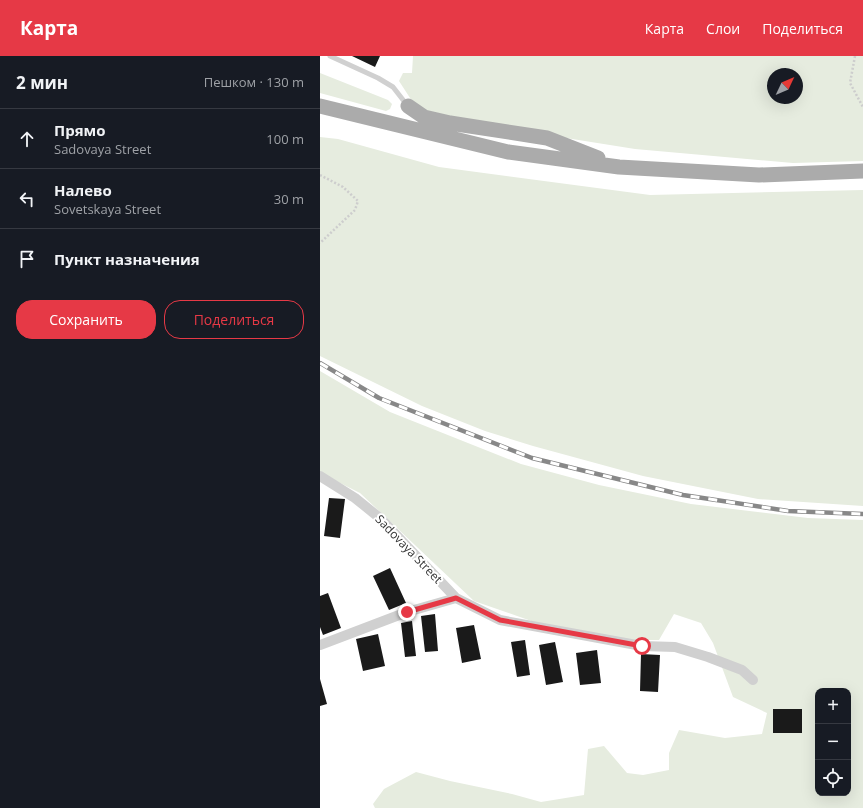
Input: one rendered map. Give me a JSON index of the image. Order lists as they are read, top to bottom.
{
  "streets": {
    "street": ["Sadovaya Street"]
  },
  "north": "top right",
  "page": {
    "header": "Карта",
    "nav": ["Карта", "Слои", "Поделиться"],
    "heading": ["2 мин", "Пешком · 130 m"],
    "list": [
      ["Прямо", "Sadovaya Street", "100 m"],
      ["Налево", "Sovetskaya Street", "30 m"],
      "Пункт назначения"
    ],
    "buttons": ["Сохранить", "Поделиться"],
    "map_buttons": ["+", "−"]
  }
}
